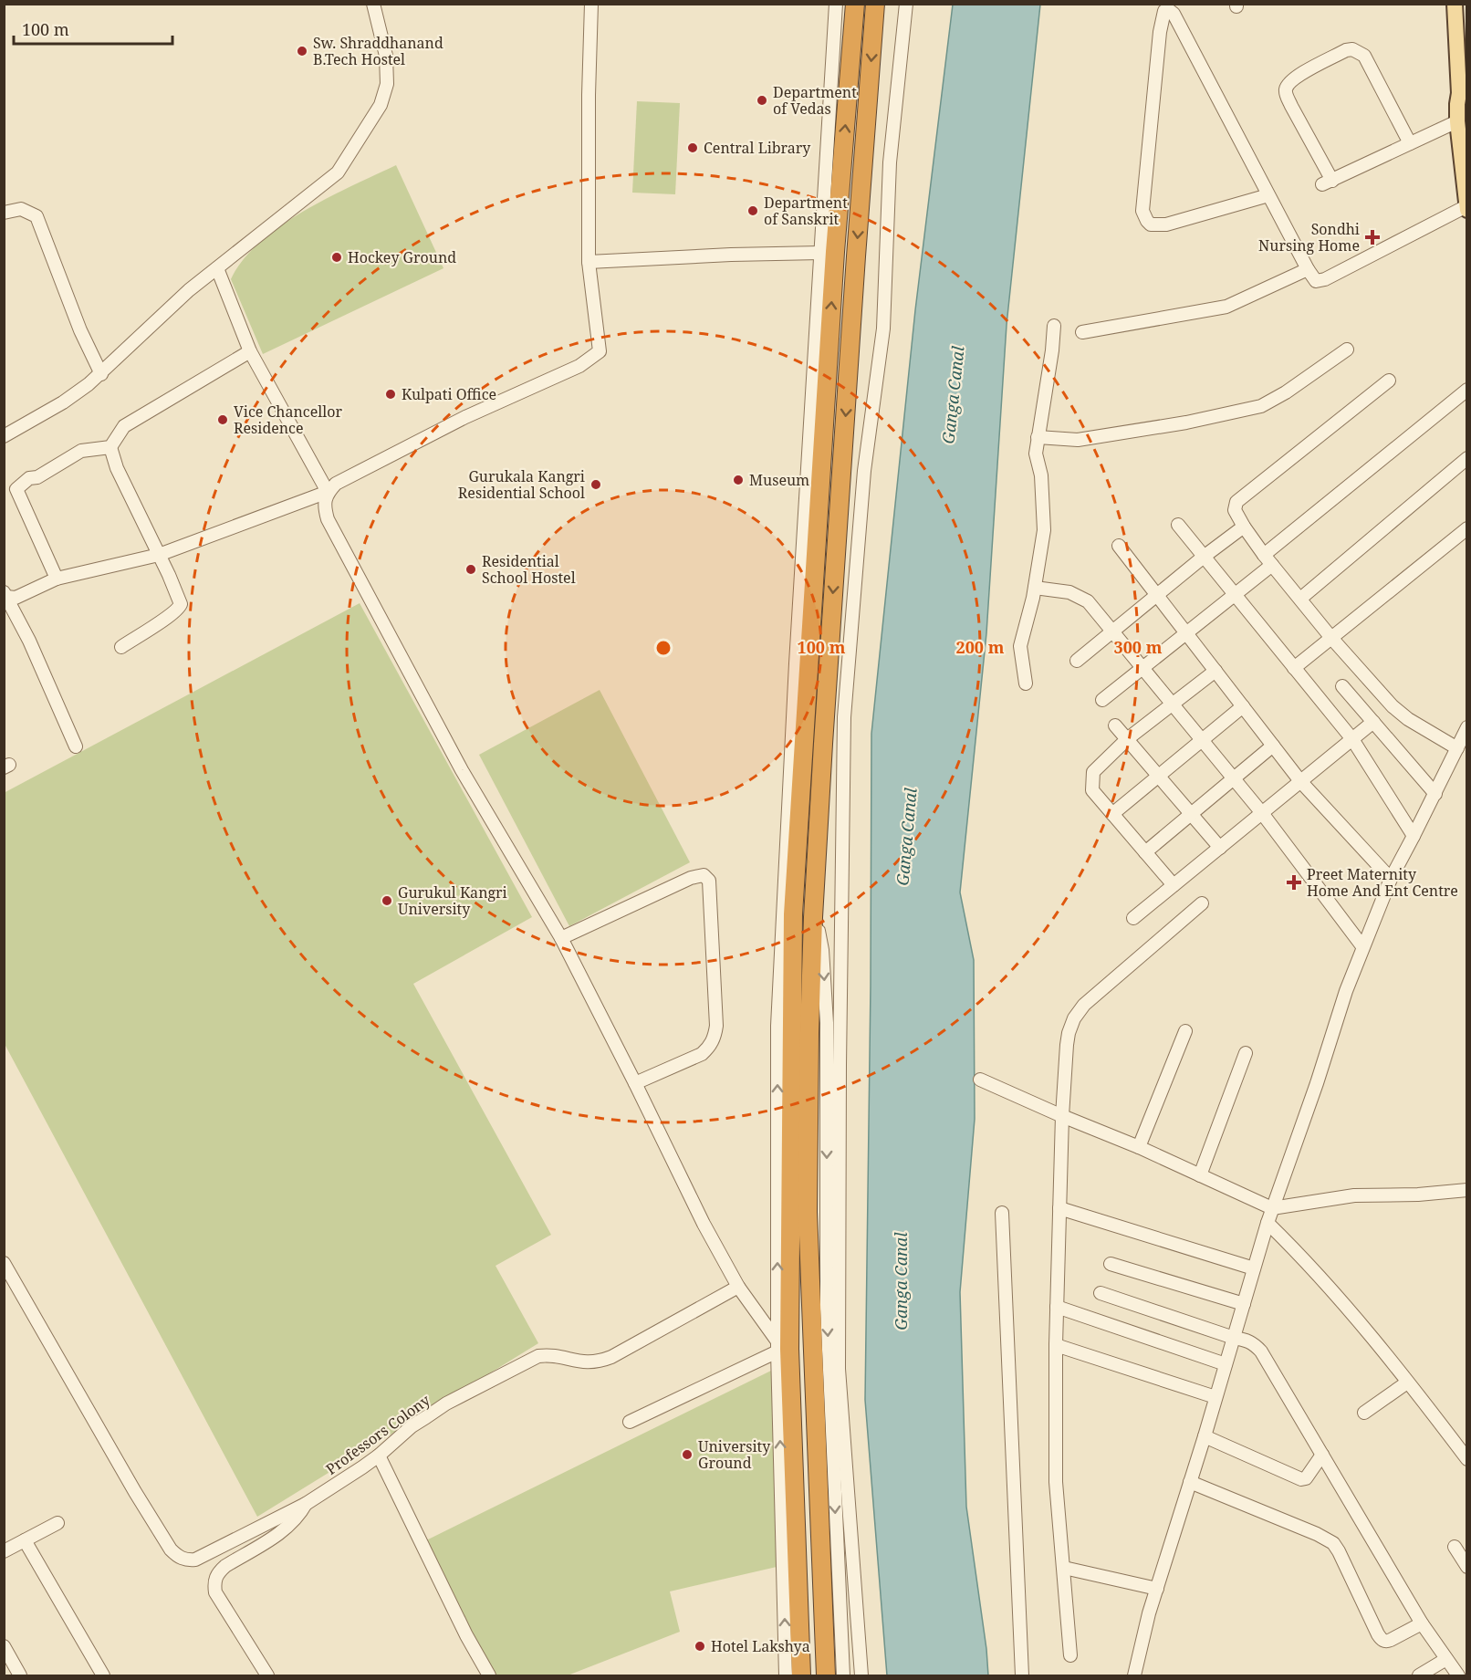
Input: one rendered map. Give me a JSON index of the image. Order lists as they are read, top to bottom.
{
  "streets": {
    "street": ["Professors Colony"]
  },
  "water": ["Ganga Canal"],
  "places": {
    "other": [
      "Sw. Shraddhanand B.Tech Hostel",
      "Department of Vedas",
      "Central Library",
      "Department of Sanskrit",
      "Hockey Ground",
      "Kulpati Office",
      "Vice Chancellor Residence",
      "Museum",
      "Gurukala Kangri Residential School",
      "Residential School Hostel",
      "Gurukul Kangri University",
      "University Ground",
      "Hotel Lakshya"
    ],
    "health": ["Sondhi Nursing Home", "Preet Maternity Home And Ent Centre"]
  },
  "scale_bar": "100 m",
  "rings": ["100 m", "200 m", "300 m"]
}
